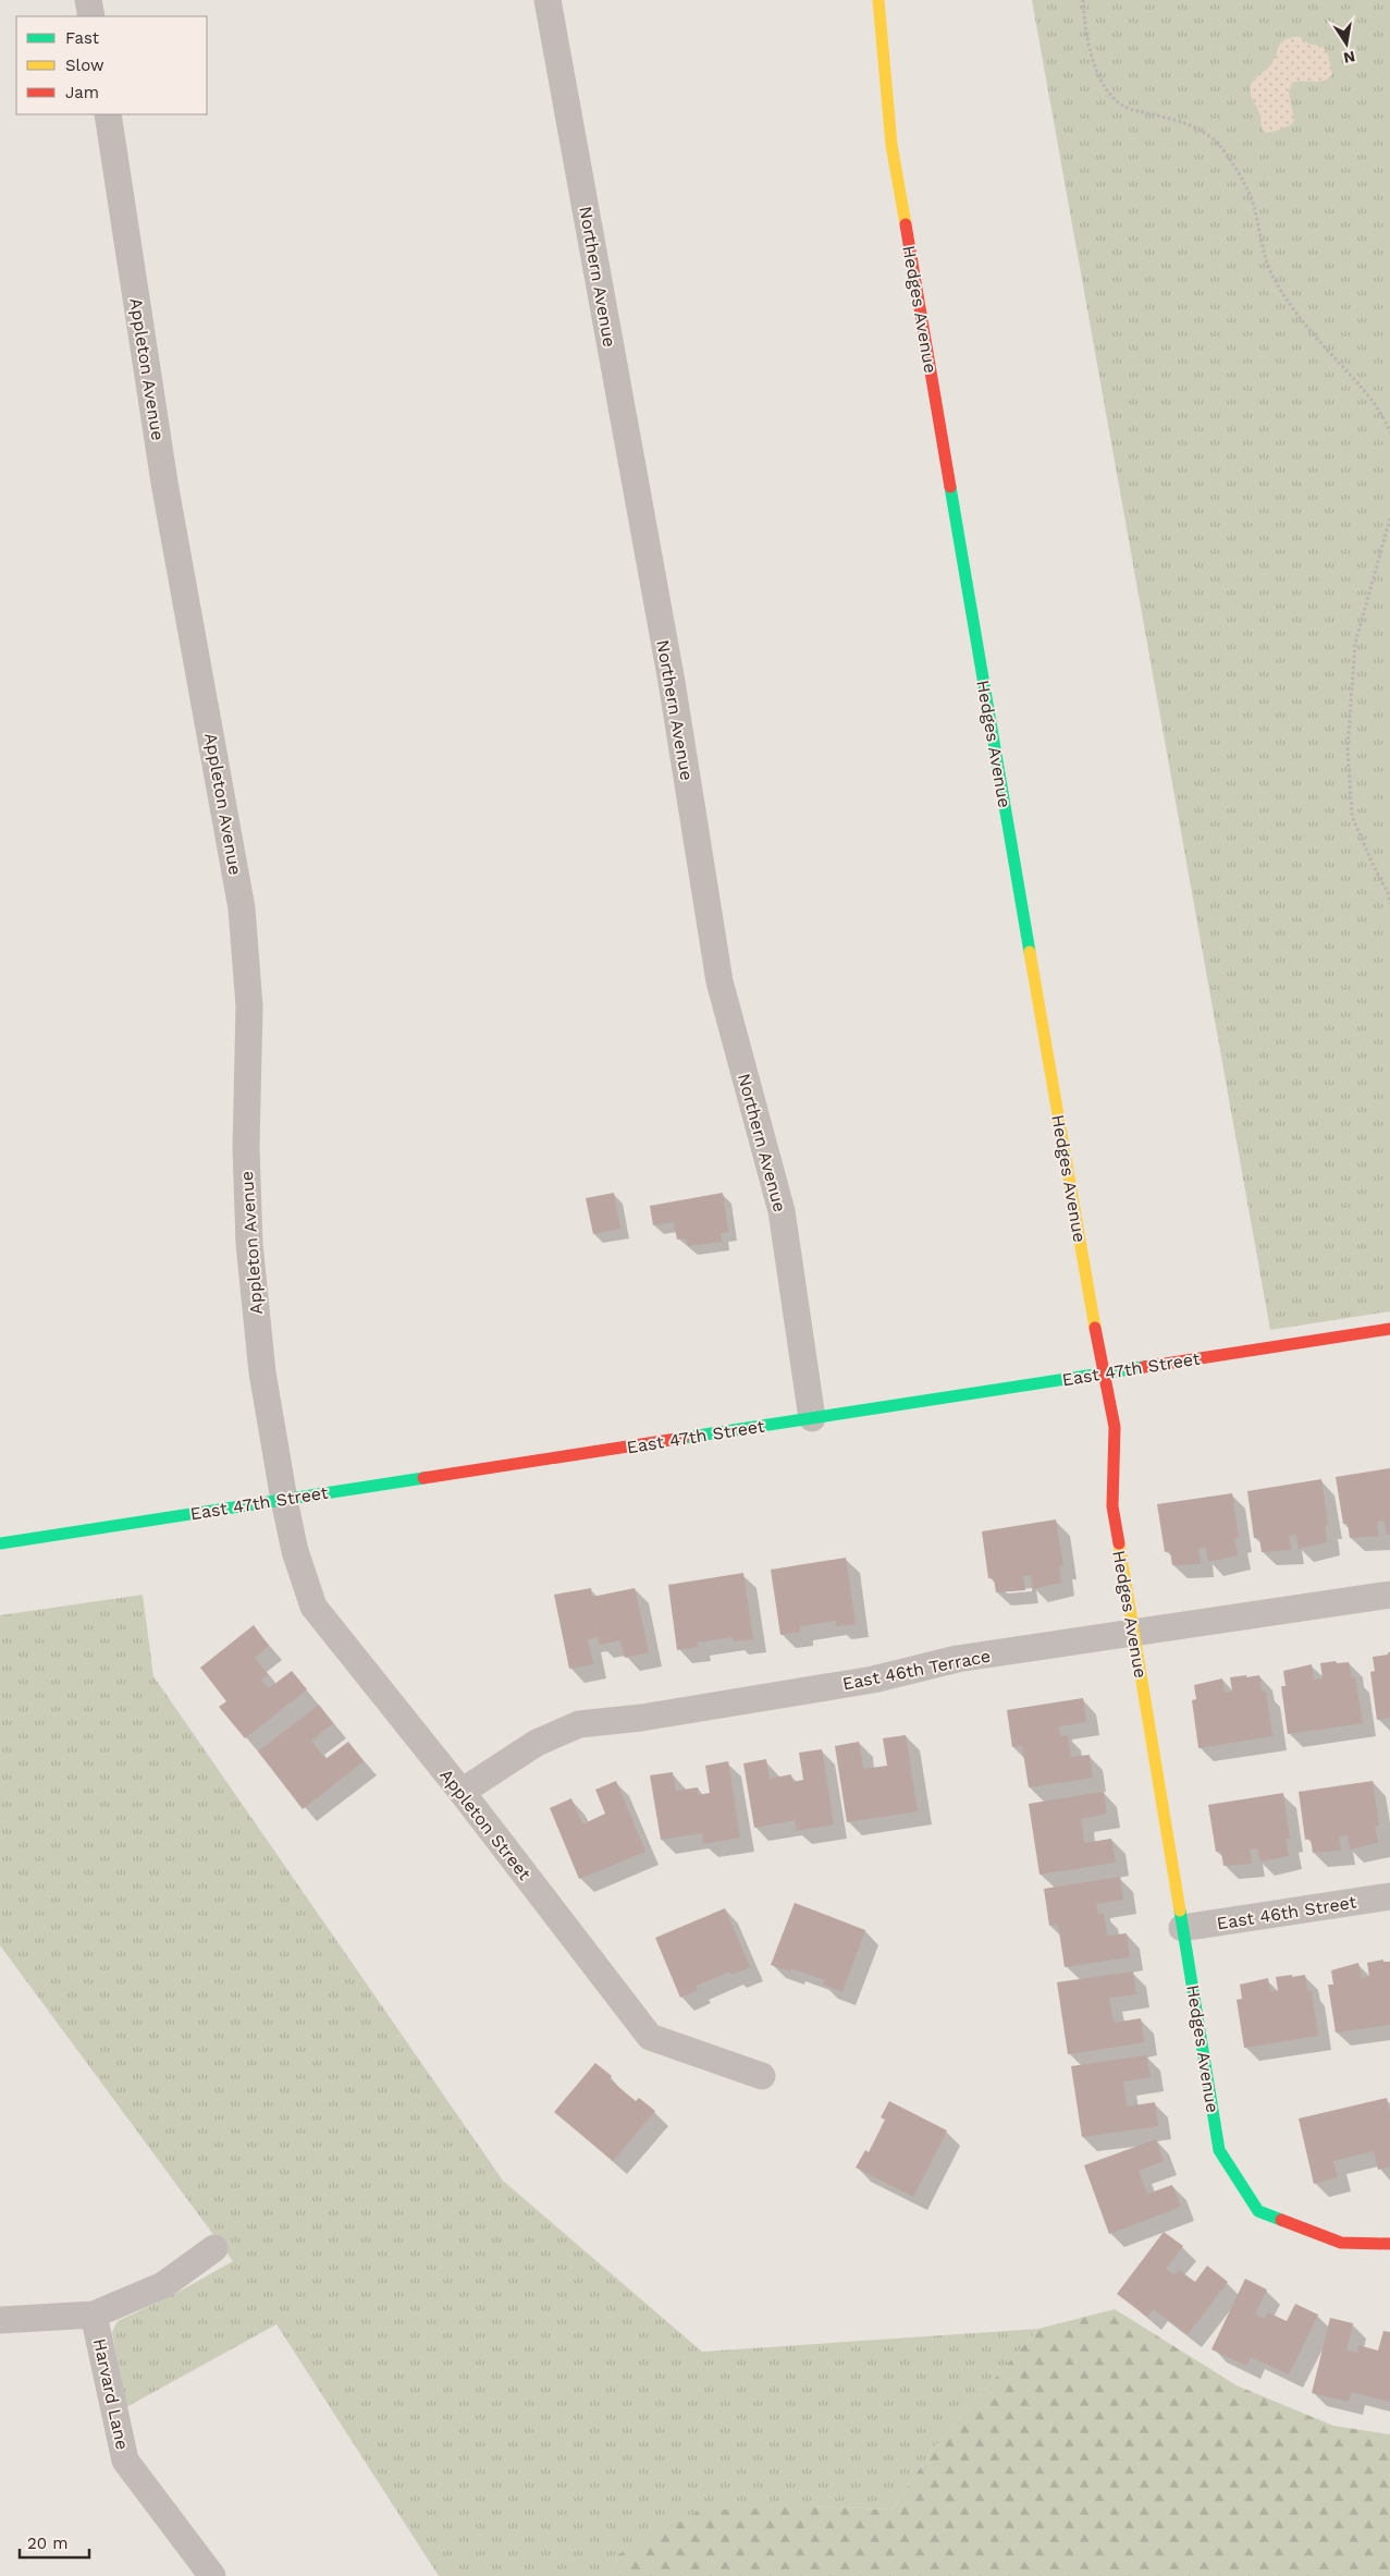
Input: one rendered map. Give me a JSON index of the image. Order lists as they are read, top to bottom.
{
  "streets": {
    "street": [
      "Northern Avenue",
      "Hedges Avenue",
      "Appleton Avenue",
      "East 47th Street",
      "East 46th Terrace",
      "Appleton Street",
      "East 46th Street",
      "Harvard Lane"
    ]
  },
  "crossings": [
    ["Northern Avenue", "East 47th Street"],
    ["Hedges Avenue", "East 47th Street"],
    ["Hedges Avenue", "East 46th Terrace"],
    ["Hedges Avenue", "East 46th Street"],
    ["Appleton Avenue", "East 47th Street"],
    ["Appleton Avenue", "Appleton Street"],
    ["East 47th Street", "Appleton Street"],
    ["East 46th Terrace", "Appleton Street"]
  ],
  "legend": ["Fast", "Slow", "Jam"],
  "scale_bar": "20 m",
  "north": "bottom"
}
